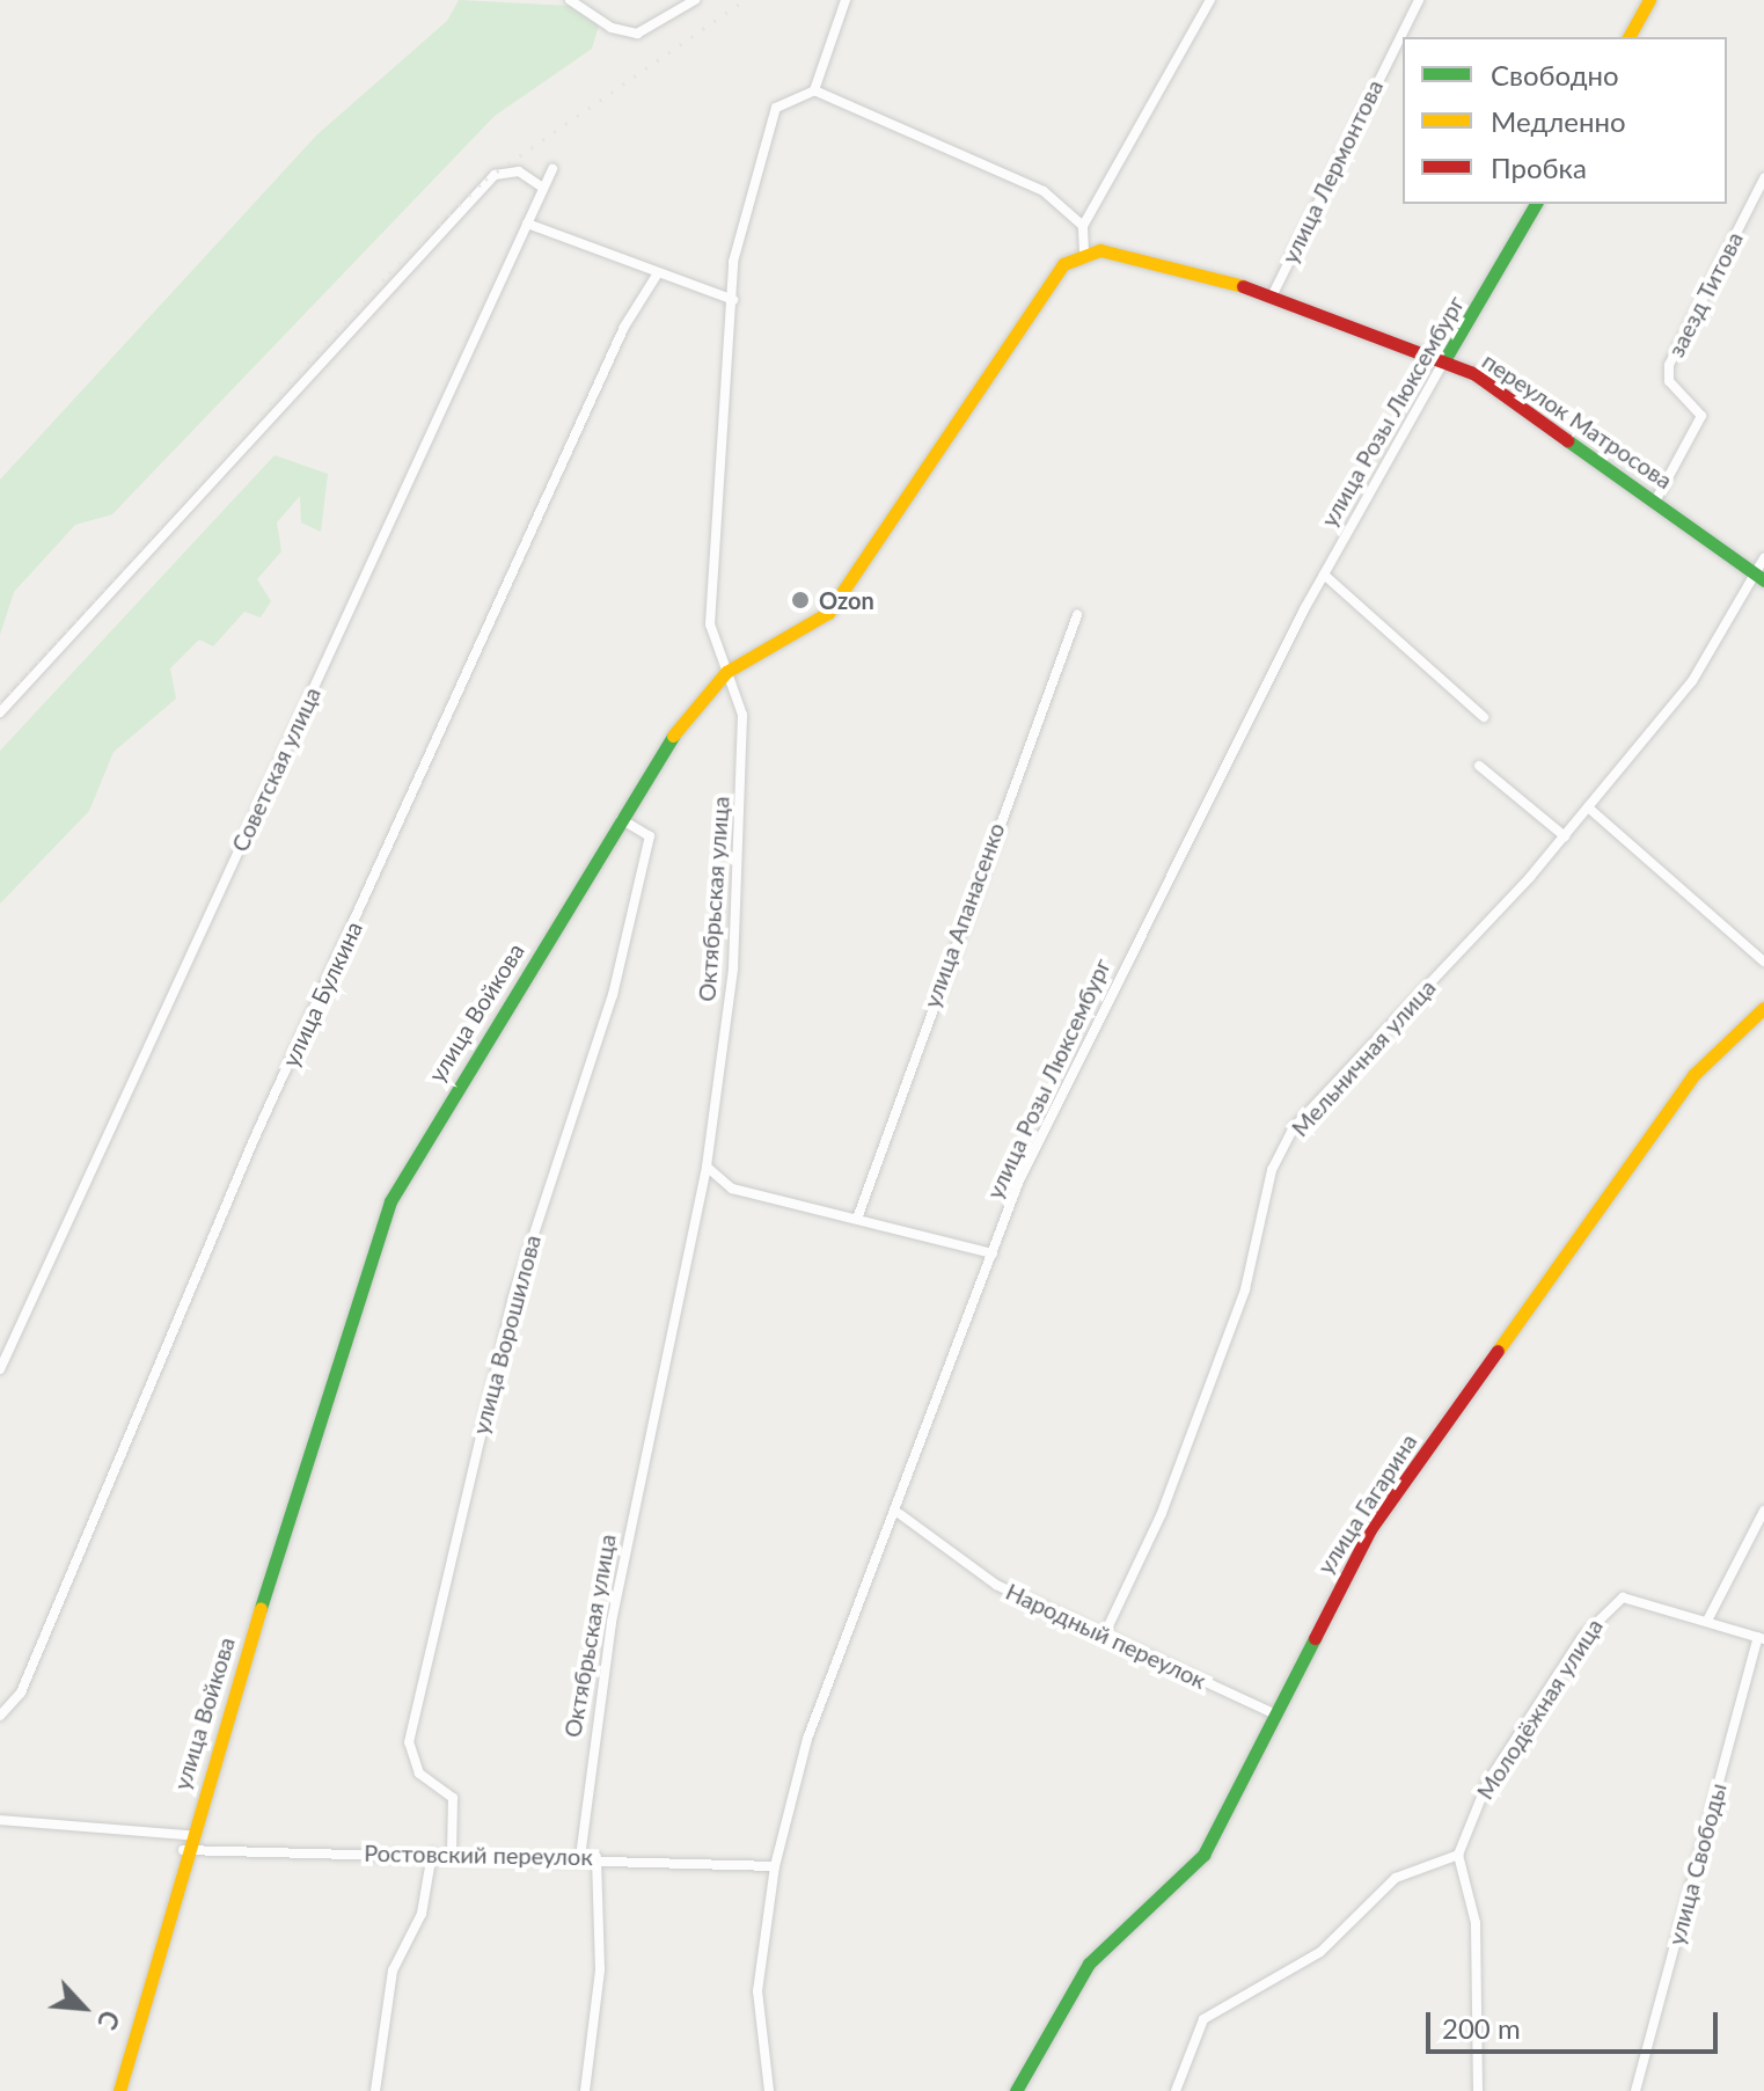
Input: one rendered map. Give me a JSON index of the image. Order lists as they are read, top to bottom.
{
  "streets": {
    "main road": [
      "улица Розы Люксембург",
      "переулок Матросова",
      "улица Войкова",
      "улица Гагарина"
    ],
    "street": [
      "улица Лермонтова",
      "заезд Титова",
      "Советская улица",
      "Октябрьская улица",
      "улица Апанасенко",
      "улица Булкина",
      "Мельничная улица",
      "улица Ворошилова",
      "Народный переулок",
      "Молодёжная улица",
      "Ростовский переулок",
      "улица Свободы"
    ]
  },
  "crossings": [
    ["улица Лермонтова", "переулок Матросова"],
    ["заезд Титова", "переулок Матросова"],
    ["улица Розы Люксембург", "переулок Матросова"],
    ["улица Розы Люксембург", "Народный переулок"],
    ["улица Розы Люксембург", "Ростовский переулок"],
    ["переулок Матросова", "Мельничная улица"],
    ["Октябрьская улица", "улица Войкова"],
    ["Октябрьская улица", "Ростовский переулок"],
    ["улица Войкова", "улица Ворошилова"],
    ["улица Войкова", "Ростовский переулок"],
    ["Мельничная улица", "Народный переулок"],
    ["улица Ворошилова", "Ростовский переулок"],
    ["улица Гагарина", "Народный переулок"],
    ["Молодёжная улица", "улица Свободы"]
  ],
  "places": ["Ozon"],
  "legend": ["Свободно", "Медленно", "Пробка"],
  "scale_bar": "200 m",
  "north": "bottom right"
}
